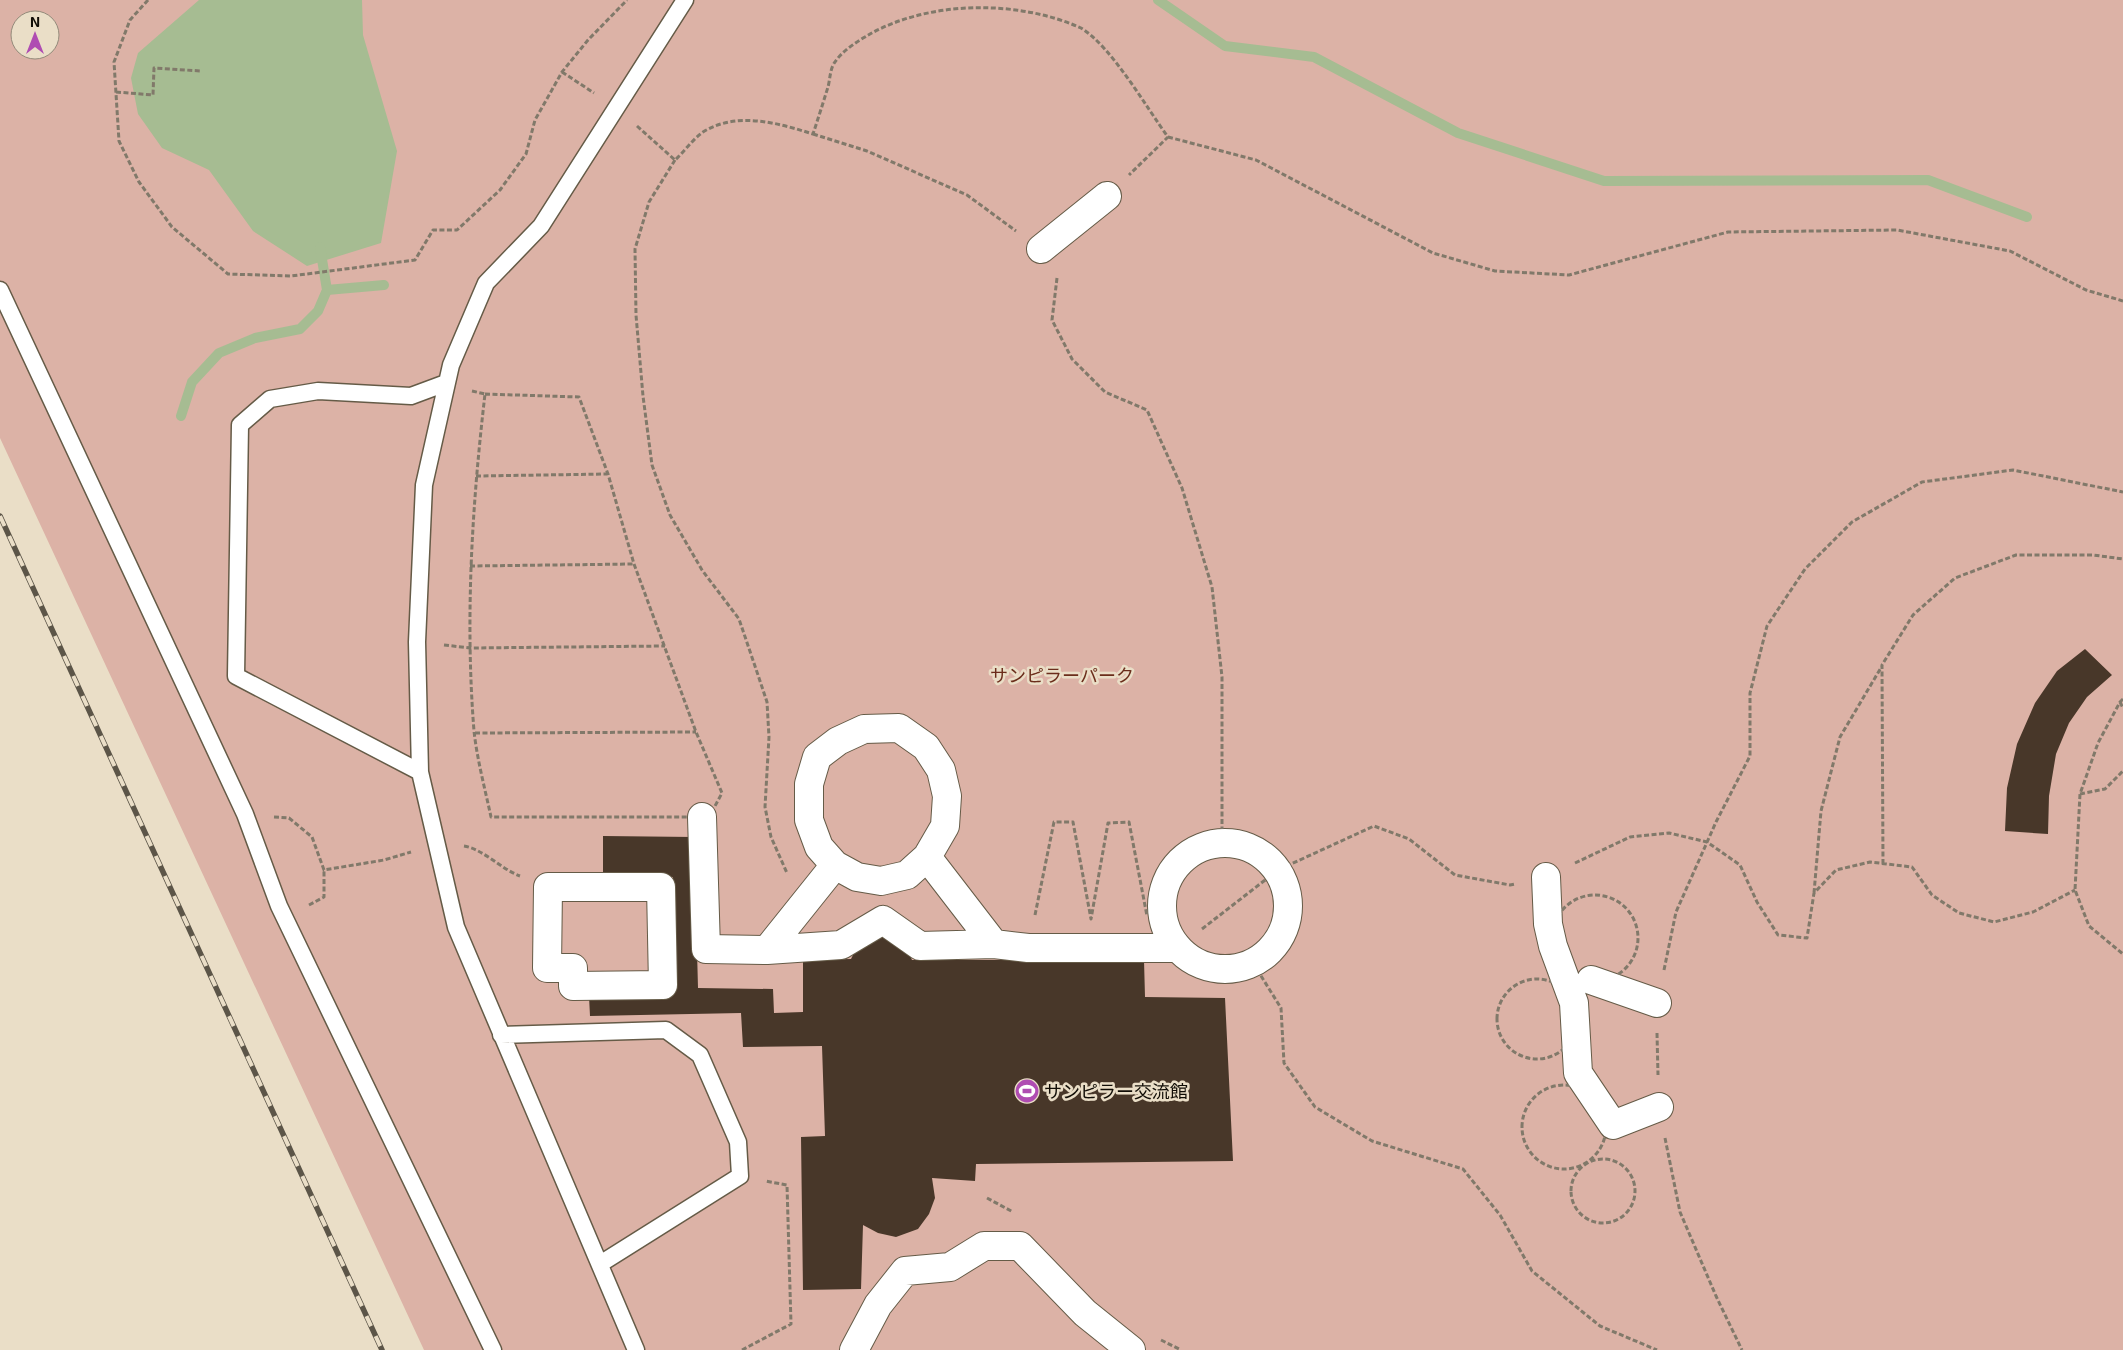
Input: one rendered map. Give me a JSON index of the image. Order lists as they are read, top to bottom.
{
  "parks": ["サンピラーパーク"],
  "places": {
    "sports": ["サンピラー交流館"]
  },
  "north": "top"
}
